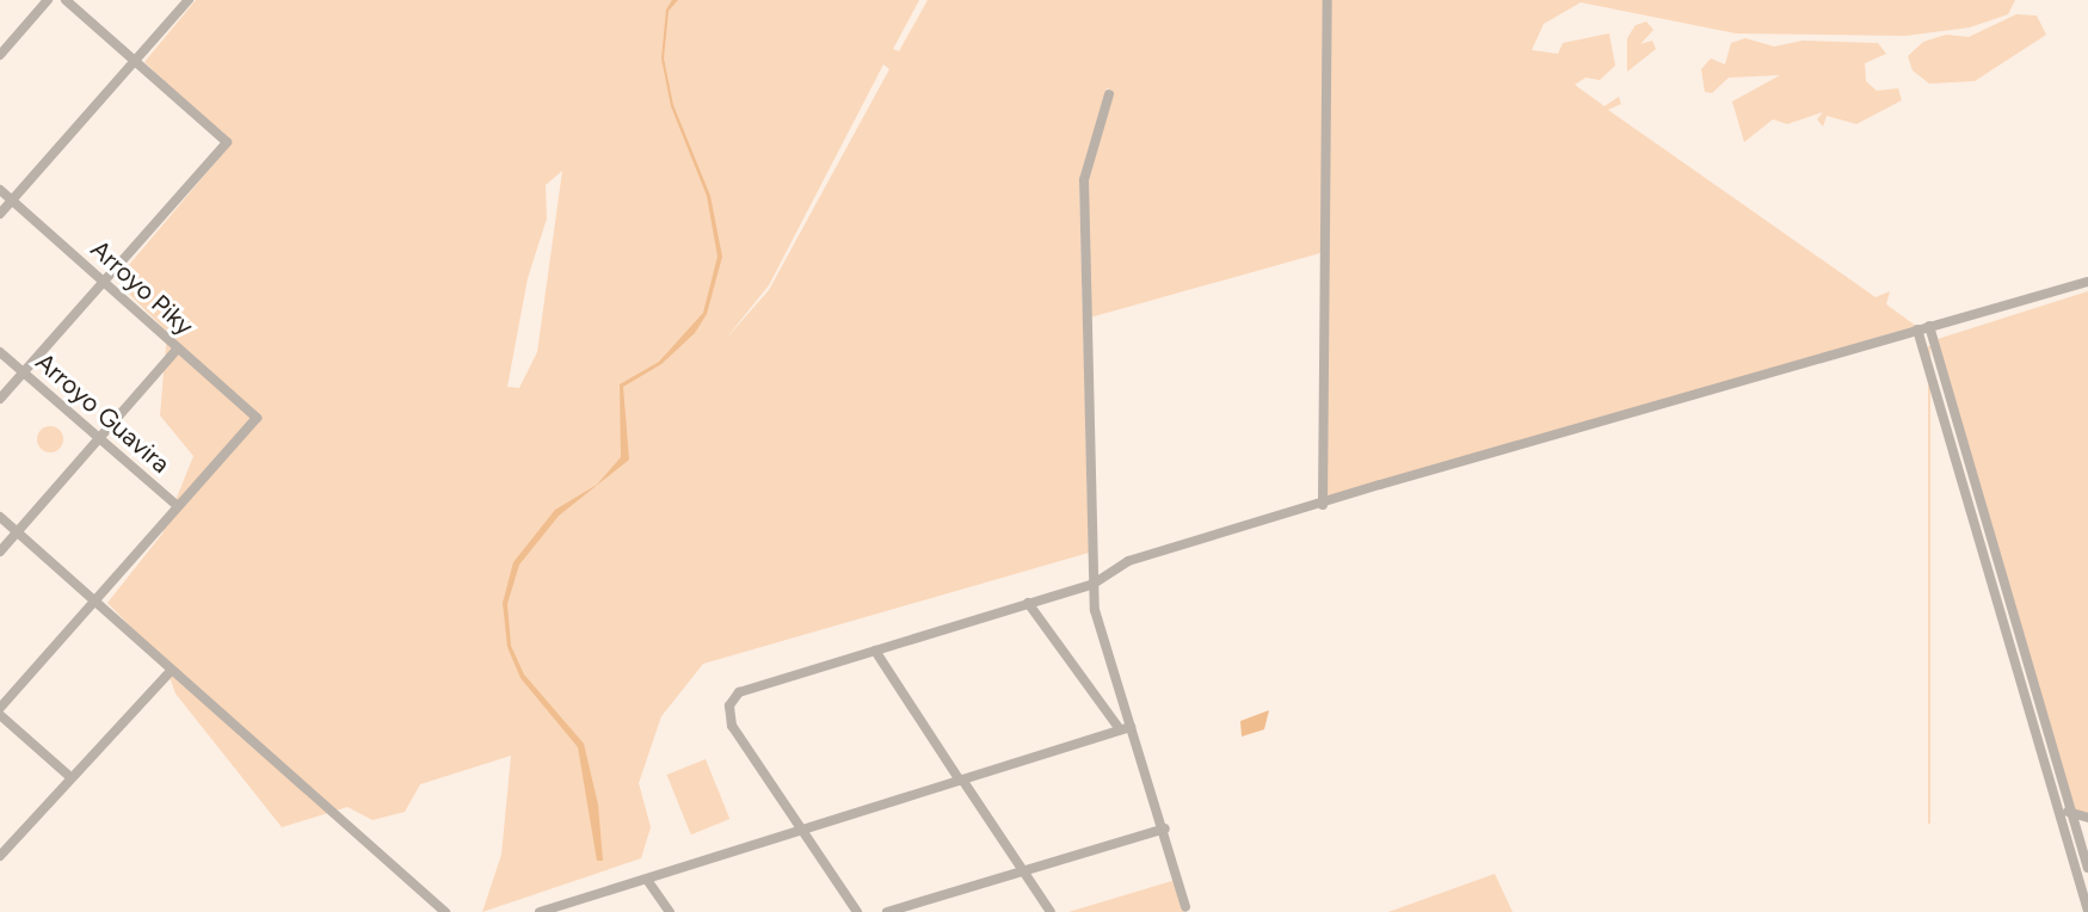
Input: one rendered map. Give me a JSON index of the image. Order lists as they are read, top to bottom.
{
  "streets": {
    "street": ["Arroyo Piky", "Arroyo Guavira"]
  },
  "crossings": [
    ["Arroyo Piky", "Arroyo Guavira"]
  ]
}
